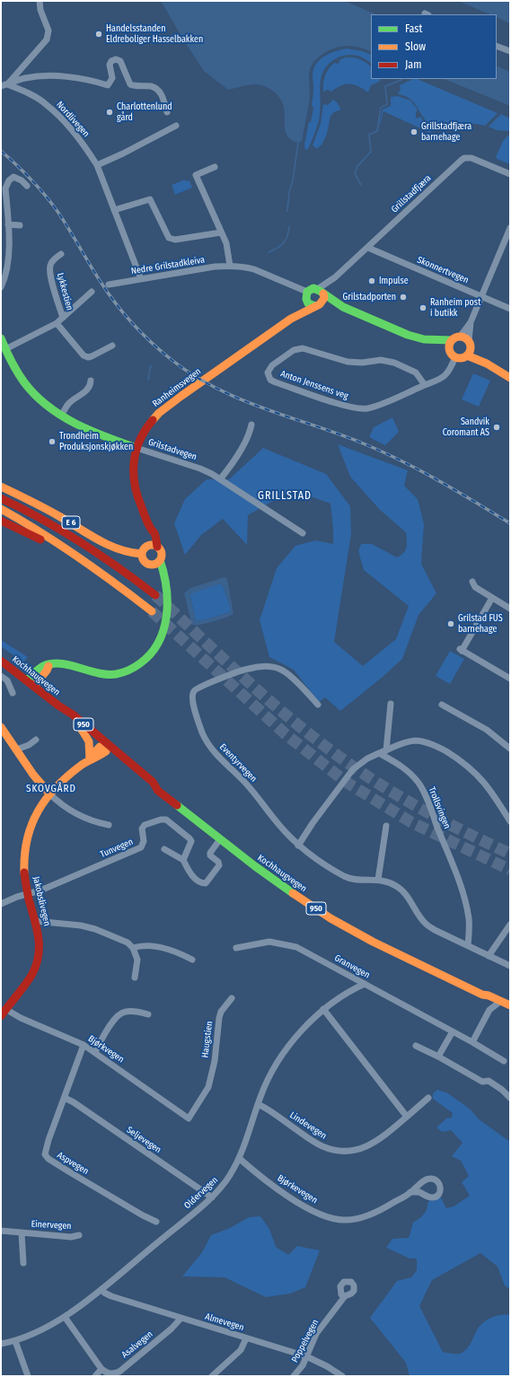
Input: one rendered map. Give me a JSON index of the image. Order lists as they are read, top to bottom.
{
  "streets": {
    "main road": [
      "Ranheimsvegen",
      "Grilstadvegen",
      "E 6",
      "Kochhaugvegen",
      "950",
      "Jakobslivegen"
    ],
    "street": [
      "Nordlivegen",
      "Grillstadfjæra",
      "Nedre Grilstadkleiva",
      "Skonnertvegen",
      "Lykkestien",
      "Anton Jenssens veg",
      "Eventyrvegen",
      "Trollsvingen",
      "Tunvegen",
      "Granvegen",
      "Haugstien",
      "Bjørkvegen",
      "Lindevegen",
      "Seljevegen",
      "Aspvegen",
      "Bjørkevegen",
      "Oldervegen",
      "Einervegen",
      "Almevegen",
      "Poppelvegen",
      "Asalvegen"
    ]
  },
  "crossings": [
    ["Nordlivegen", "Nedre Grilstadkleiva"],
    ["Grillstadfjæra", "Nedre Grilstadkleiva"],
    ["Grillstadfjæra", "Skonnertvegen"],
    ["Grillstadfjæra", "Ranheimsvegen"],
    ["Nedre Grilstadkleiva", "Ranheimsvegen"],
    ["Ranheimsvegen", "Grilstadvegen"],
    ["Grilstadvegen", "E 6"],
    ["Kochhaugvegen", "Jakobslivegen"],
    ["Eventyrvegen", "Trollsvingen"],
    ["Tunvegen", "Jakobslivegen"],
    ["Jakobslivegen", "Bjørkvegen"],
    ["Granvegen", "Oldervegen"],
    ["Haugstien", "Bjørkvegen"],
    ["Bjørkvegen", "Aspvegen"],
    ["Lindevegen", "Oldervegen"],
    ["Seljevegen", "Aspvegen"],
    ["Seljevegen", "Oldervegen"],
    ["Bjørkevegen", "Oldervegen"],
    ["Oldervegen", "Almevegen"],
    ["Almevegen", "Poppelvegen"],
    ["Almevegen", "Asalvegen"]
  ],
  "districts": ["GRILLSTAD", "SKOVGÅRD"],
  "places": [
    "Handelsstanden Eldreboliger Hasselbakken",
    "Charlottenlund gård",
    "Grillstadfjæra barnehage",
    "Impulse",
    "Grilstadporten",
    "Ranheim post i butikk",
    "Sandvik Coromant AS",
    "Trondheim Produksjonskjøkken",
    "Grilstad FUS barnehage"
  ],
  "legend": ["Fast", "Slow", "Jam"]
}
